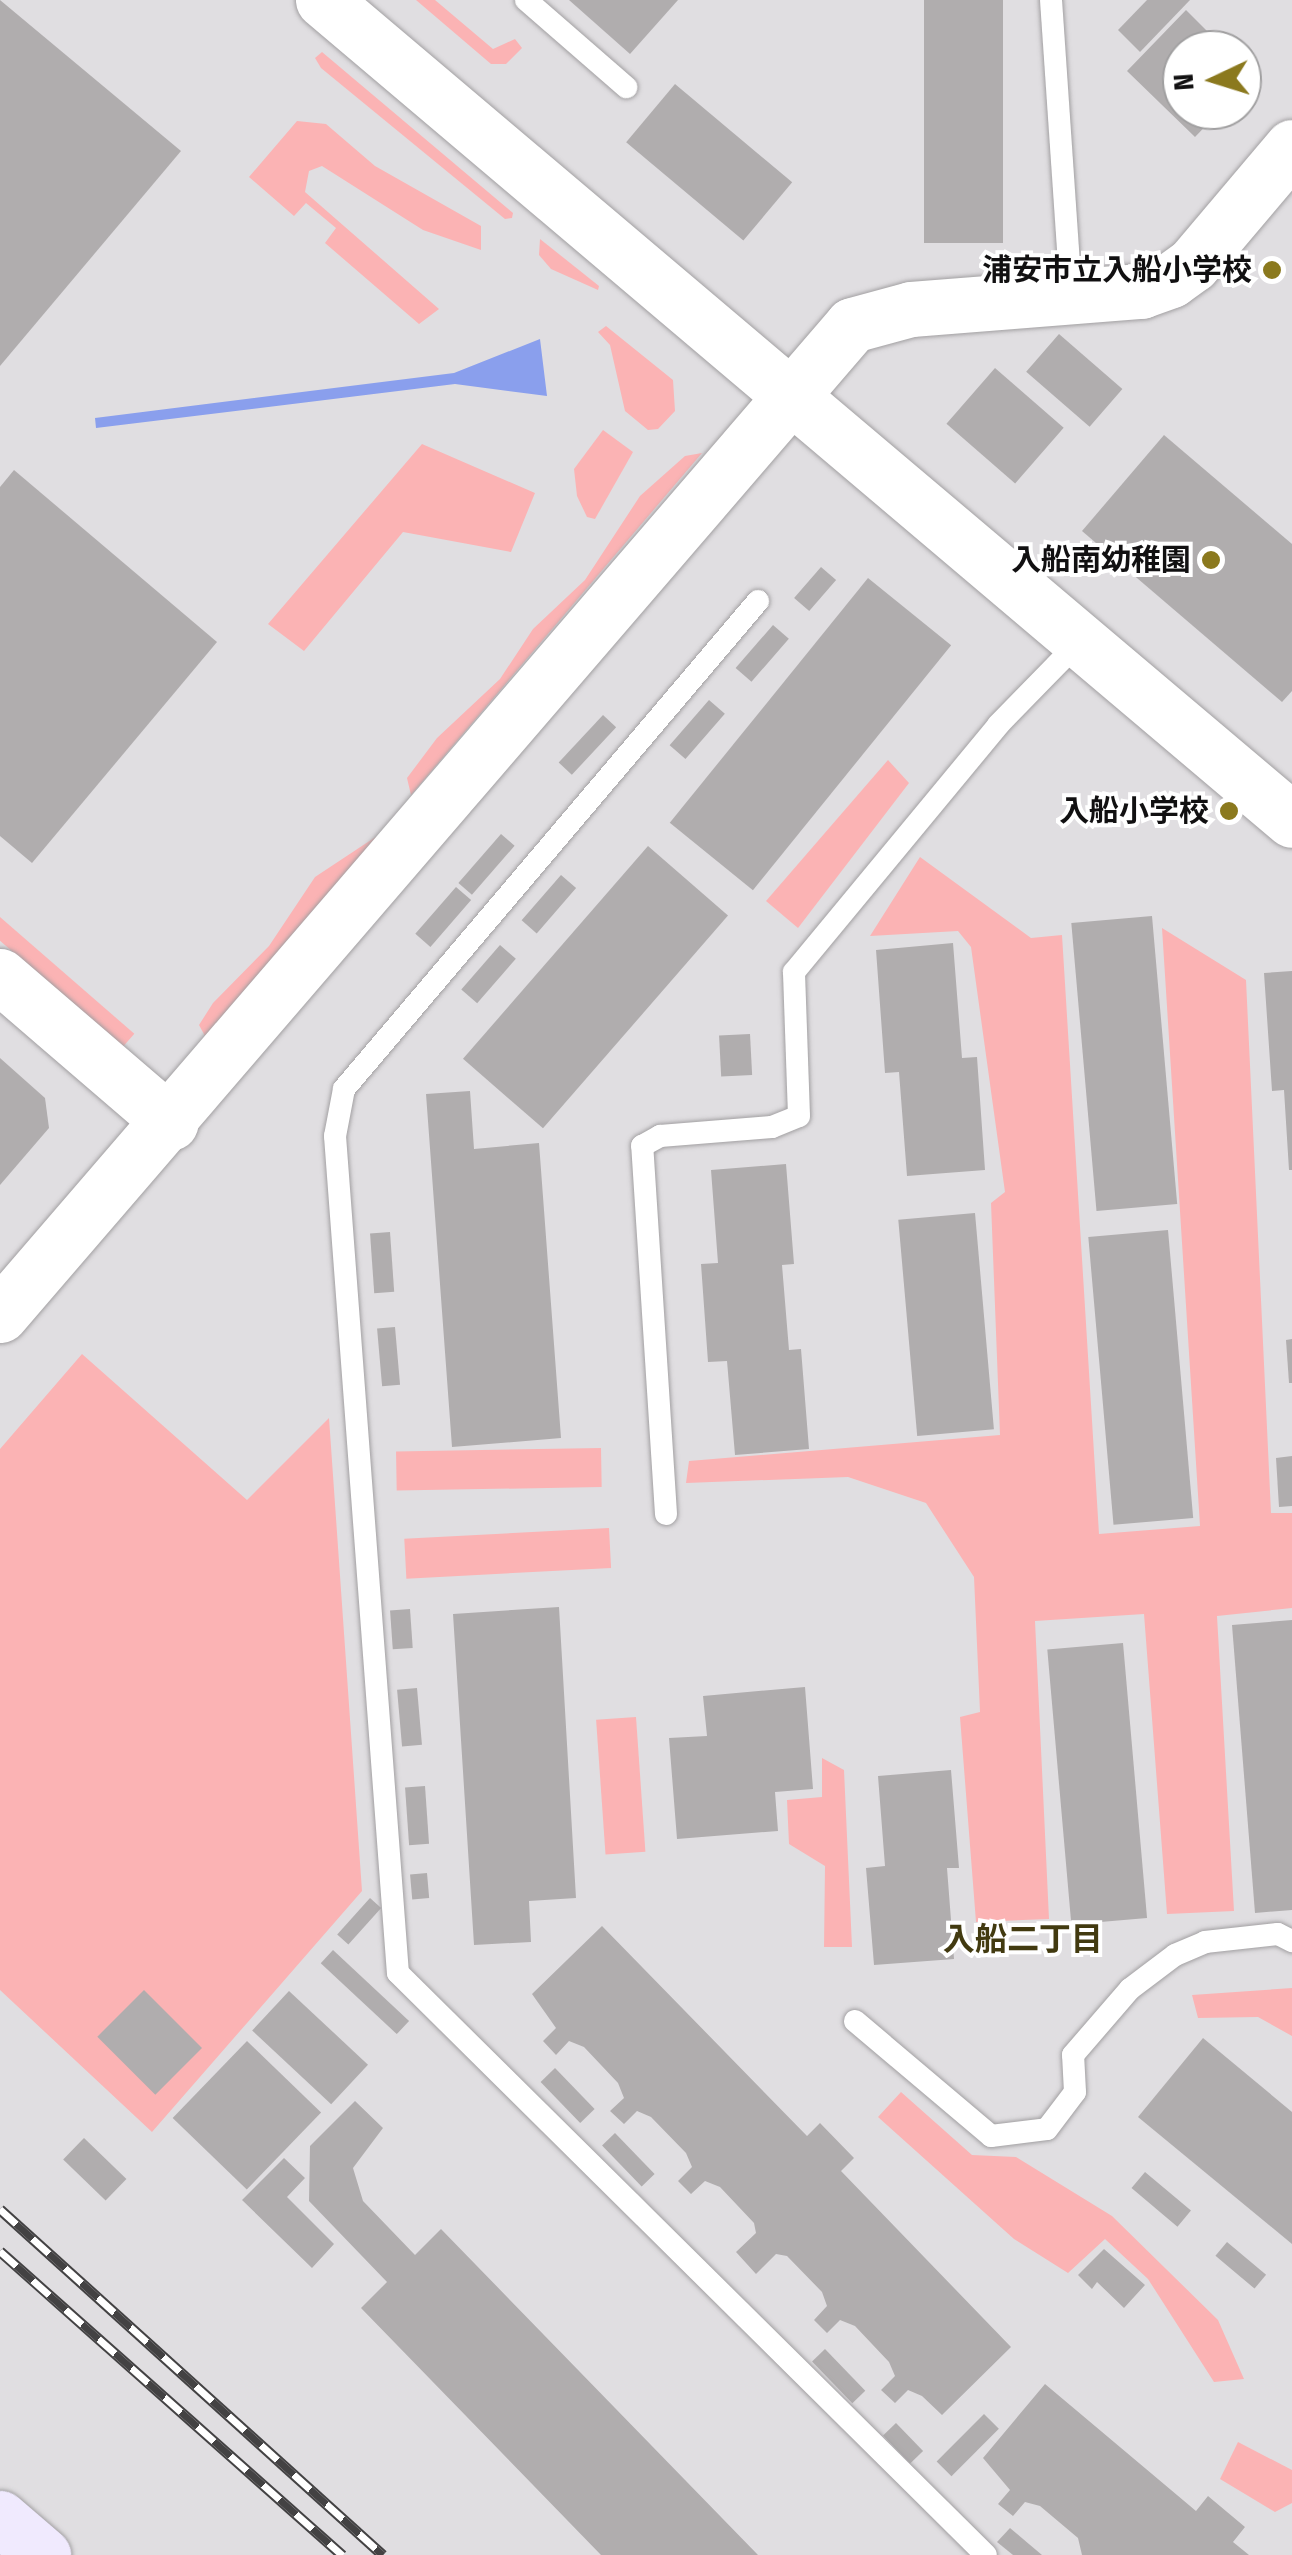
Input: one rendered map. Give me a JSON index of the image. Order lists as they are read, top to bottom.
{
  "districts": ["入船二丁目"],
  "places": ["浦安市立入船小学校", "入船南幼稚園", "入船小学校"],
  "north": "left"
}
